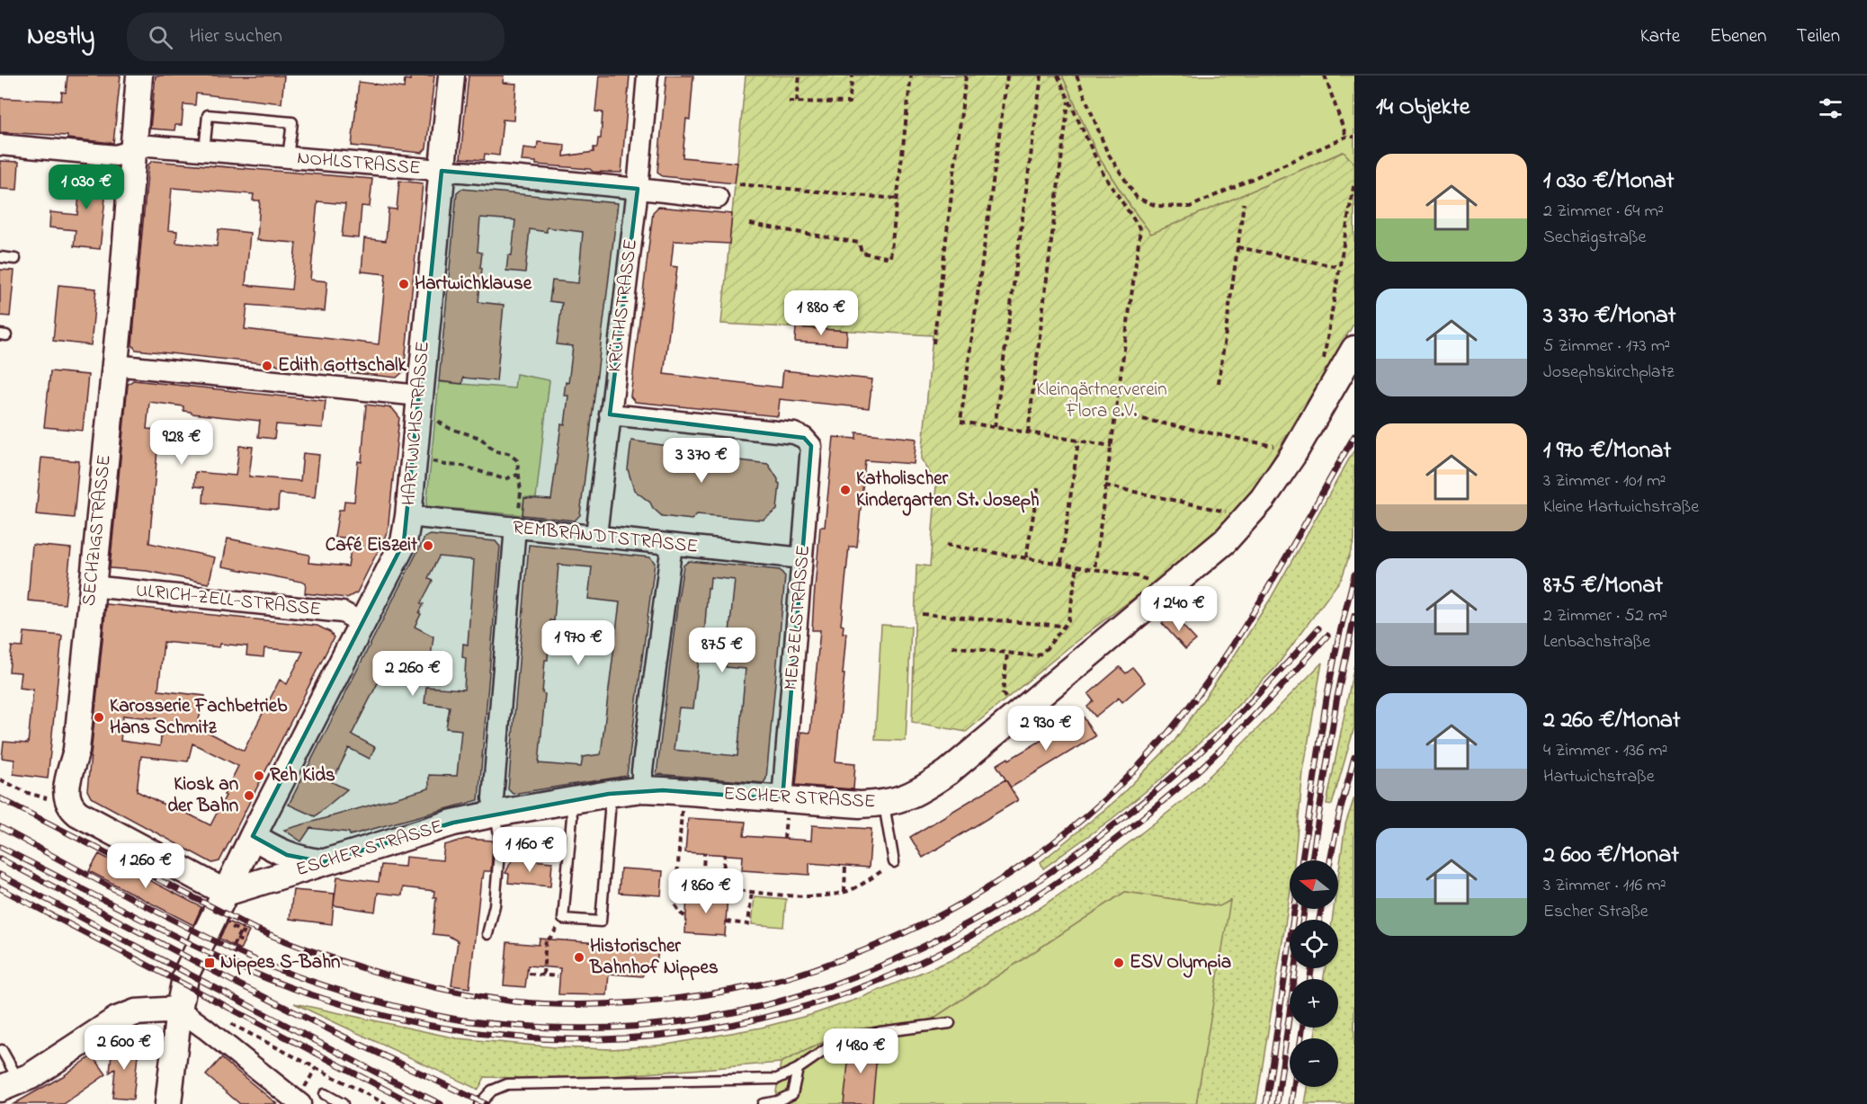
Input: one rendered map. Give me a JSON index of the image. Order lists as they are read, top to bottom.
{
  "streets": {
    "street": [
      "NOHLSTRASSE",
      "KRÜTHSTRASSE",
      "HARTWICHSTRASSE",
      "SECHZIGSTRASSE",
      "REMBRANDTSTRASSE",
      "ULRICH-ZELL-STRASSE",
      "MENZELSTRASSE",
      "ESCHER STRASSE"
    ]
  },
  "crossings": [
    ["NOHLSTRASSE", "KRÜTHSTRASSE"],
    ["NOHLSTRASSE", "HARTWICHSTRASSE"],
    ["NOHLSTRASSE", "SECHZIGSTRASSE"],
    ["KRÜTHSTRASSE", "REMBRANDTSTRASSE"],
    ["KRÜTHSTRASSE", "MENZELSTRASSE"],
    ["HARTWICHSTRASSE", "REMBRANDTSTRASSE"],
    ["HARTWICHSTRASSE", "ULRICH-ZELL-STRASSE"],
    ["HARTWICHSTRASSE", "ESCHER STRASSE"],
    ["SECHZIGSTRASSE", "ULRICH-ZELL-STRASSE"],
    ["REMBRANDTSTRASSE", "MENZELSTRASSE"],
    ["MENZELSTRASSE", "ESCHER STRASSE"]
  ],
  "parks": ["Kleingärtnerverein Flora e.V."],
  "places": {
    "other": [
      "Hartwichklause",
      "Edith Gottschalk",
      "Katholischer Kindergarten St. Joseph",
      "Café Eiszeit",
      "Karosserie Fachbetrieb Hans Schmitz",
      "Reh Kids",
      "Kiosk an der Bahn",
      "Historischer Bahnhof Nippes",
      "ESV Olympia"
    ],
    "transit": ["Nippes S-Bahn"]
  },
  "north": "left",
  "page": {
    "header": "Nestly",
    "search": "Hier suchen",
    "nav": ["Karte", "Ebenen", "Teilen"],
    "heading": "14 Objekte",
    "list": [
      {
        "name": "1 030 €/Monat",
        "note": "2 Zimmer · 64 m² · Sechzigstraße"
      },
      {
        "name": "3 370 €/Monat",
        "note": "5 Zimmer · 173 m² · Josephskirchplatz"
      },
      {
        "name": "1 970 €/Monat",
        "note": "3 Zimmer · 101 m² · Kleine Hartwichstraße"
      },
      {
        "name": "875 €/Monat",
        "note": "2 Zimmer · 52 m² · Lenbachstraße"
      },
      {
        "name": "2 260 €/Monat",
        "note": "4 Zimmer · 136 m² · Hartwichstraße"
      },
      {
        "name": "2 600 €/Monat",
        "note": "3 Zimmer · 116 m² · Escher Straße"
      }
    ],
    "price": [
      "1 030 €",
      "1 880 €",
      "928 €",
      "3 370 €",
      "1 240 €",
      "1 970 €",
      "875 €",
      "2 260 €",
      "2 930 €",
      "1 160 €",
      "1 260 €",
      "1 860 €",
      "2 600 €",
      "1 480 €"
    ],
    "map_buttons": ["+", "−"]
  }
}
